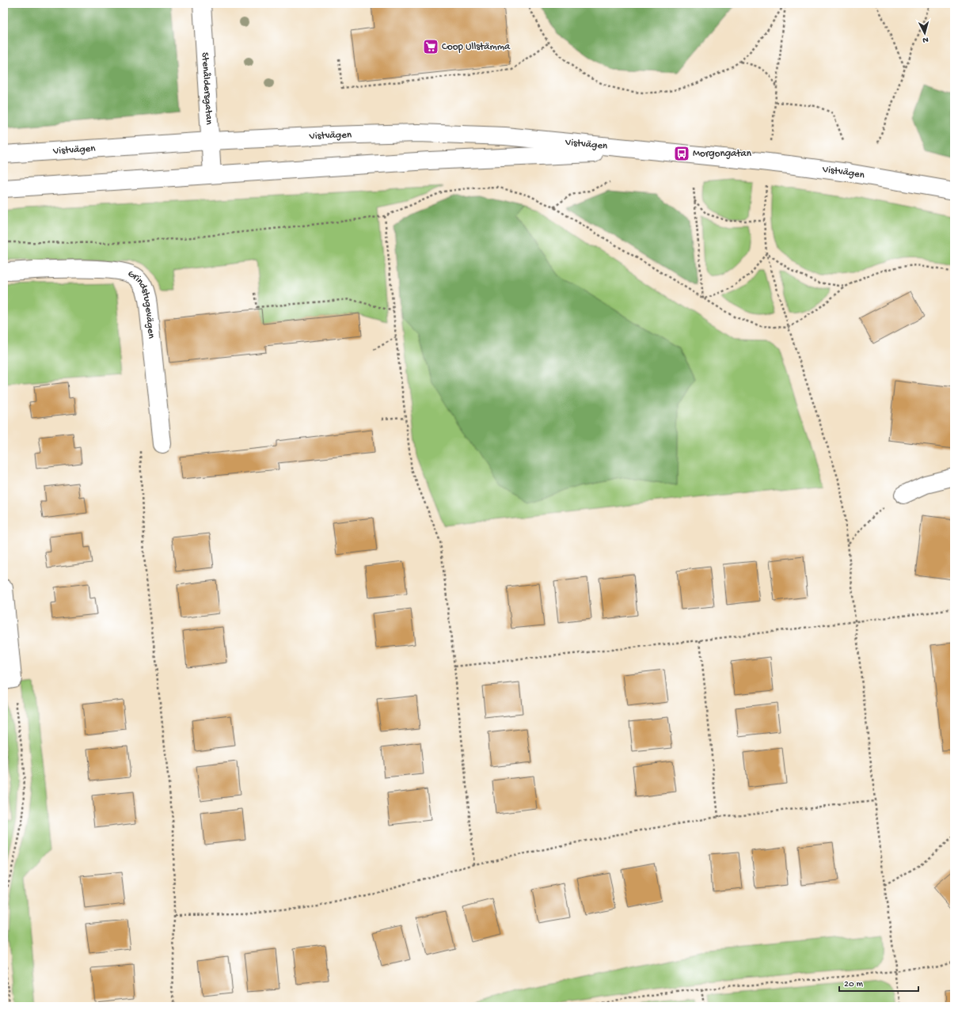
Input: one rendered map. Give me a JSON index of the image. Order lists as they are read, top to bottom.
{
  "streets": {
    "main road": ["Stenåldersgatan", "Vistvägen", "Grindstugevägen"]
  },
  "crossings": [
    ["Stenåldersgatan", "Vistvägen"]
  ],
  "places": {
    "supermarket": ["Coop Ullstämma"],
    "bus stop": ["Morgongatan"]
  },
  "scale_bar": "20 m",
  "north": "bottom"
}
